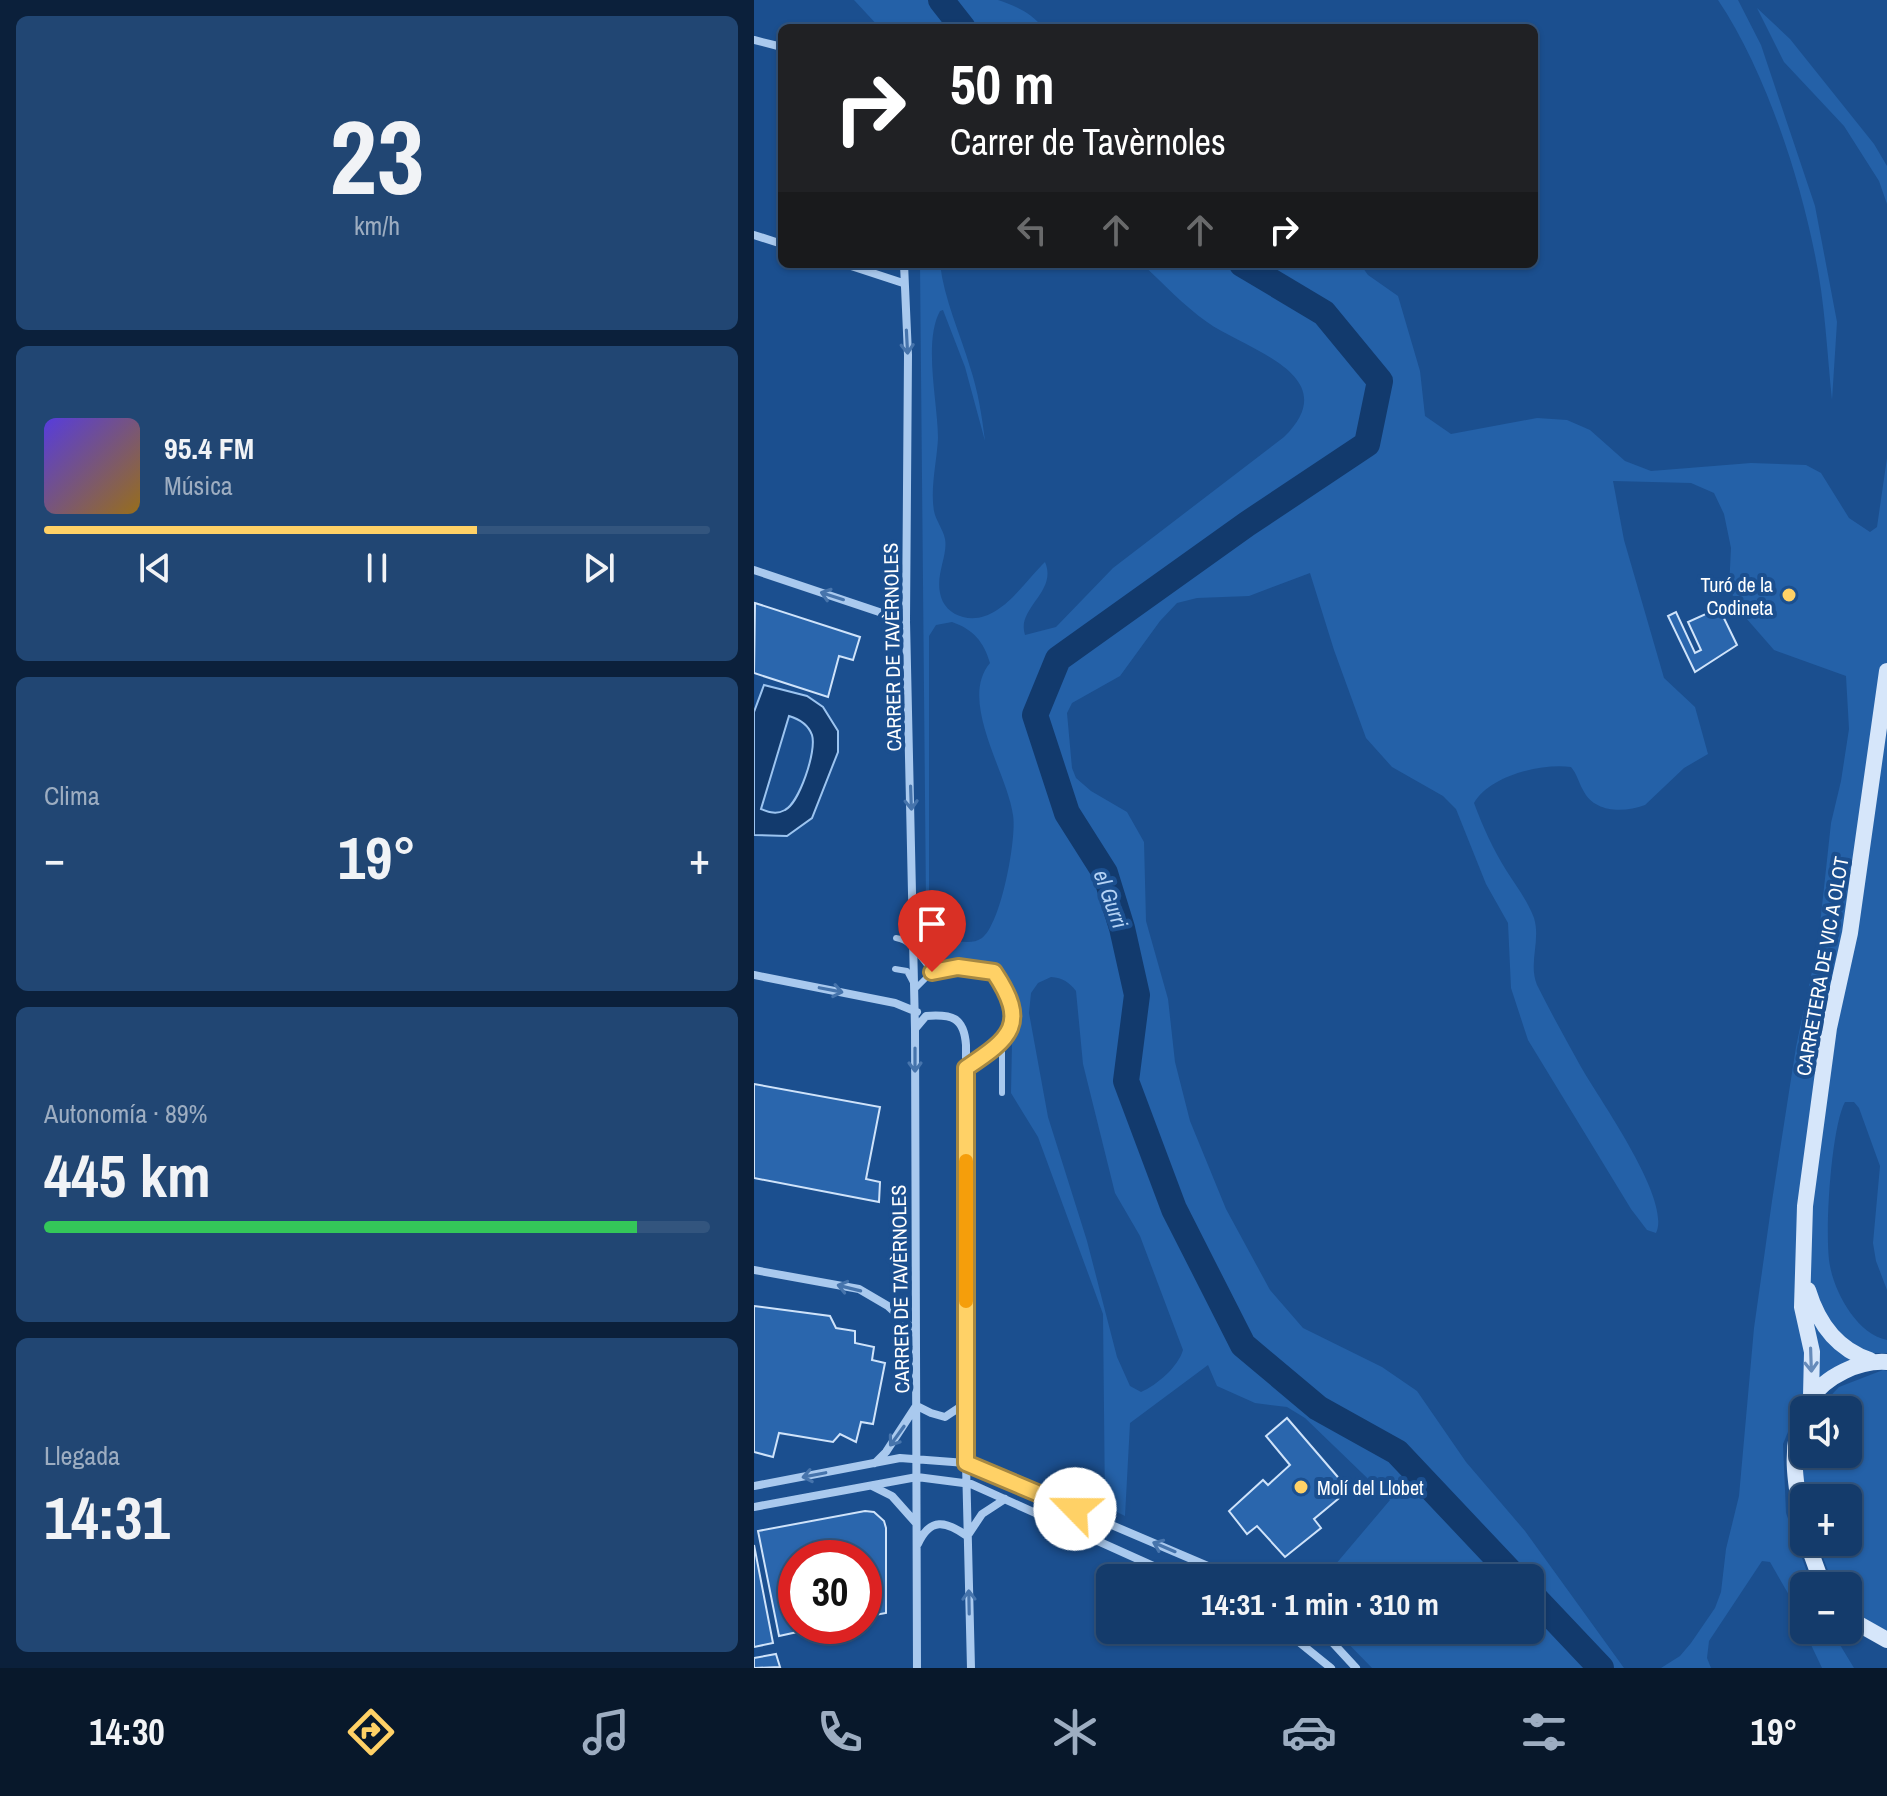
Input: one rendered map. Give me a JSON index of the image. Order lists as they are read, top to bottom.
{
  "streets": {
    "street": ["CARRER DE TAVÈRNOLES", "CARRETERA DE VIC A OLOT"]
  },
  "water": ["el Gurri"],
  "places": ["Turó de la Codineta", "Molí del Llobet"],
  "page": {
    "tile": [
      ["23", "km/h"],
      "Clima",
      ["Autonomía · 89%", "445 km"],
      ["Llegada", "14:31"]
    ],
    "turn": ["50 m", "Carrer de Tavèrnoles"],
    "song": ["95.4 FM", "Música"],
    "heat": ["−", "19°", "+"],
    "map_buttons": ["+", "−"],
    "limit": "30",
    "trip": "14:31 · 1 min · 310 m",
    "tabs": ["14:30", "19°"]
  }
}
